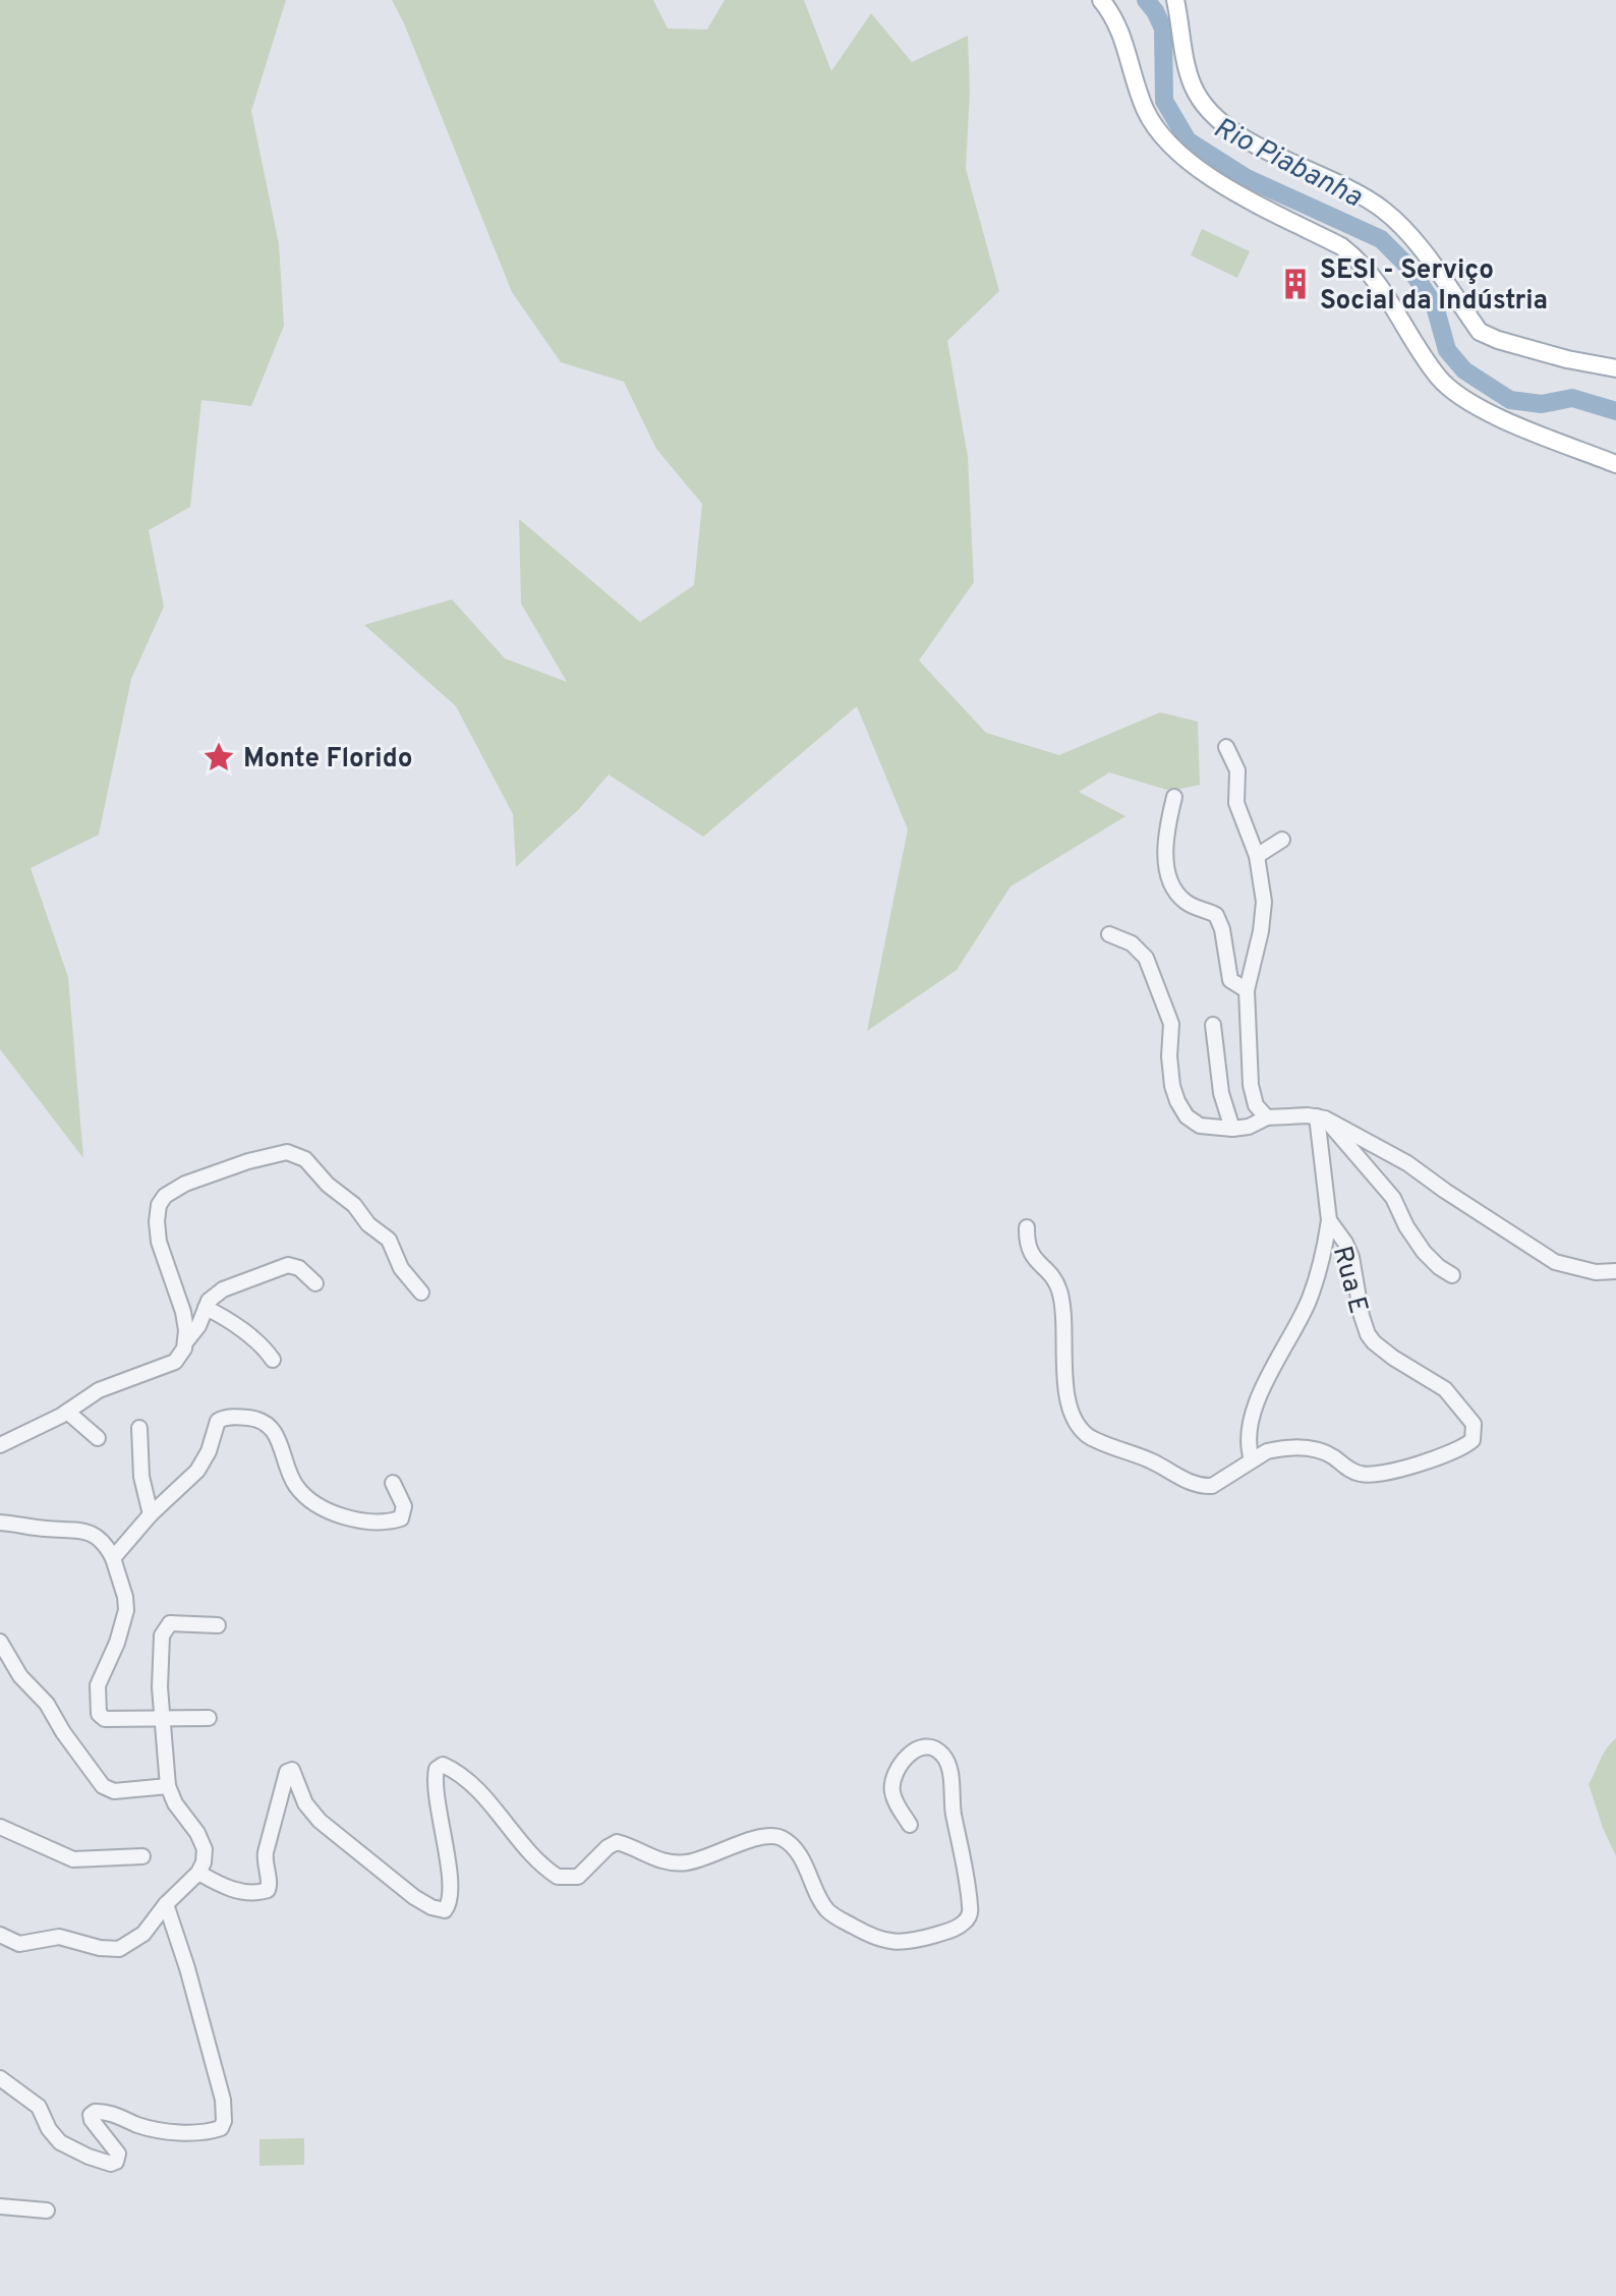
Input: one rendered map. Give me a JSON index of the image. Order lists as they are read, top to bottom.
{
  "streets": {
    "street": ["Rua E"]
  },
  "water": ["Rio Piabanha"],
  "places": {
    "building": ["SESI - Serviço Social da Indústria"],
    "place": ["Monte Florido"]
  }
}
